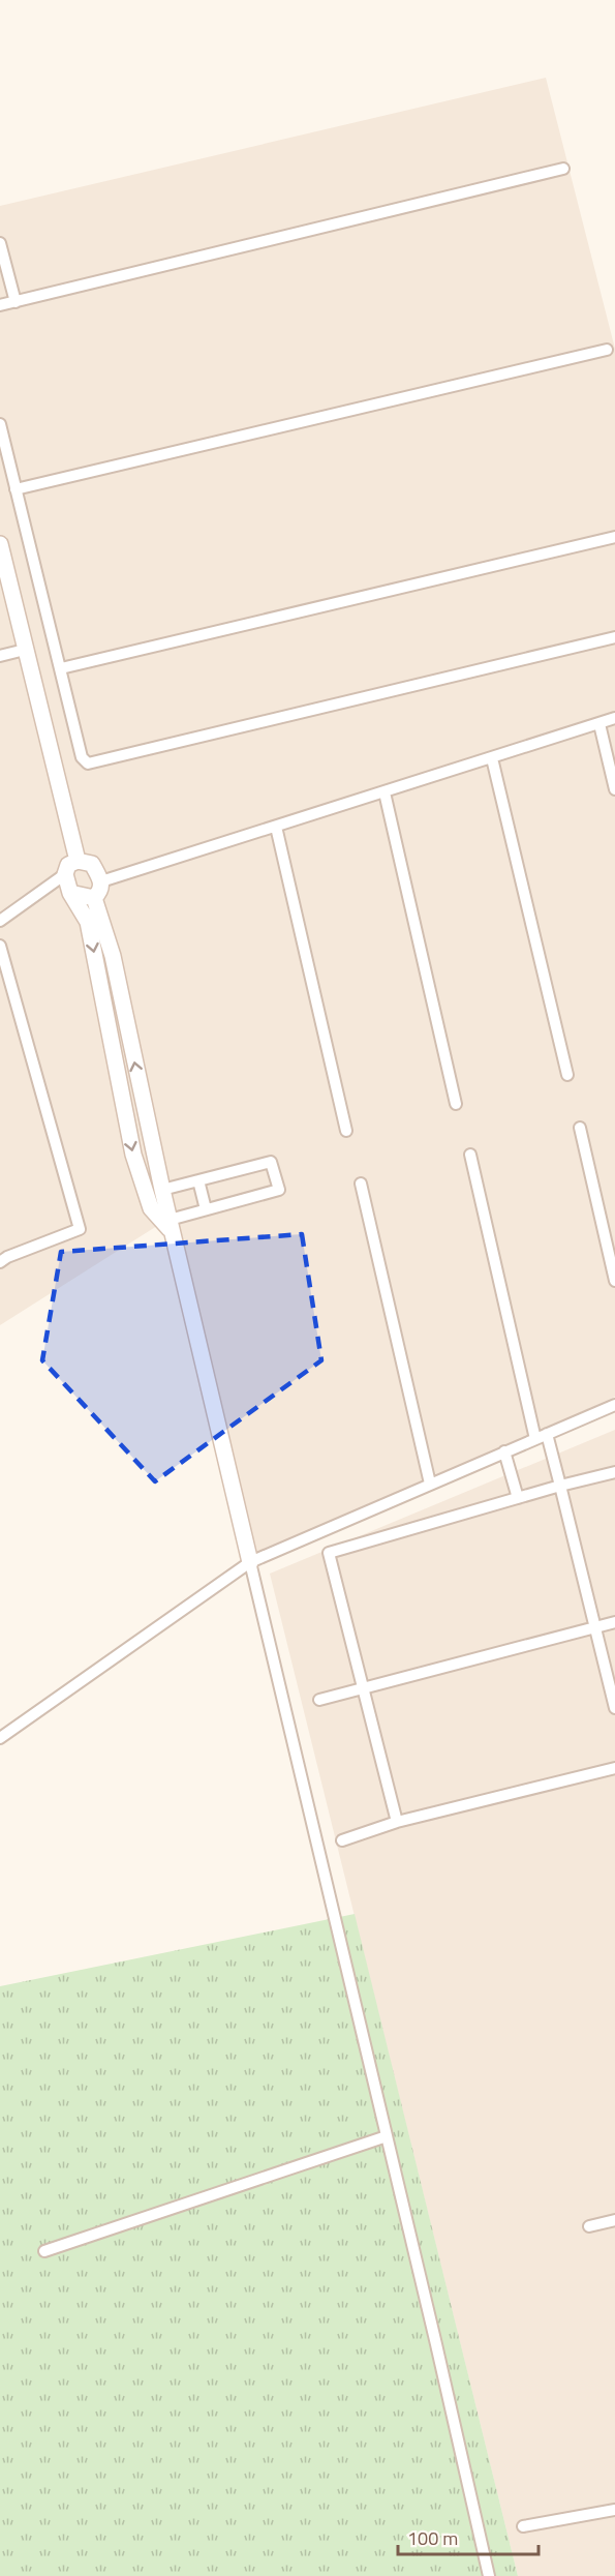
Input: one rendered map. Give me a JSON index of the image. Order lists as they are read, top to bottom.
{
  "scale_bar": "100 m"
}
